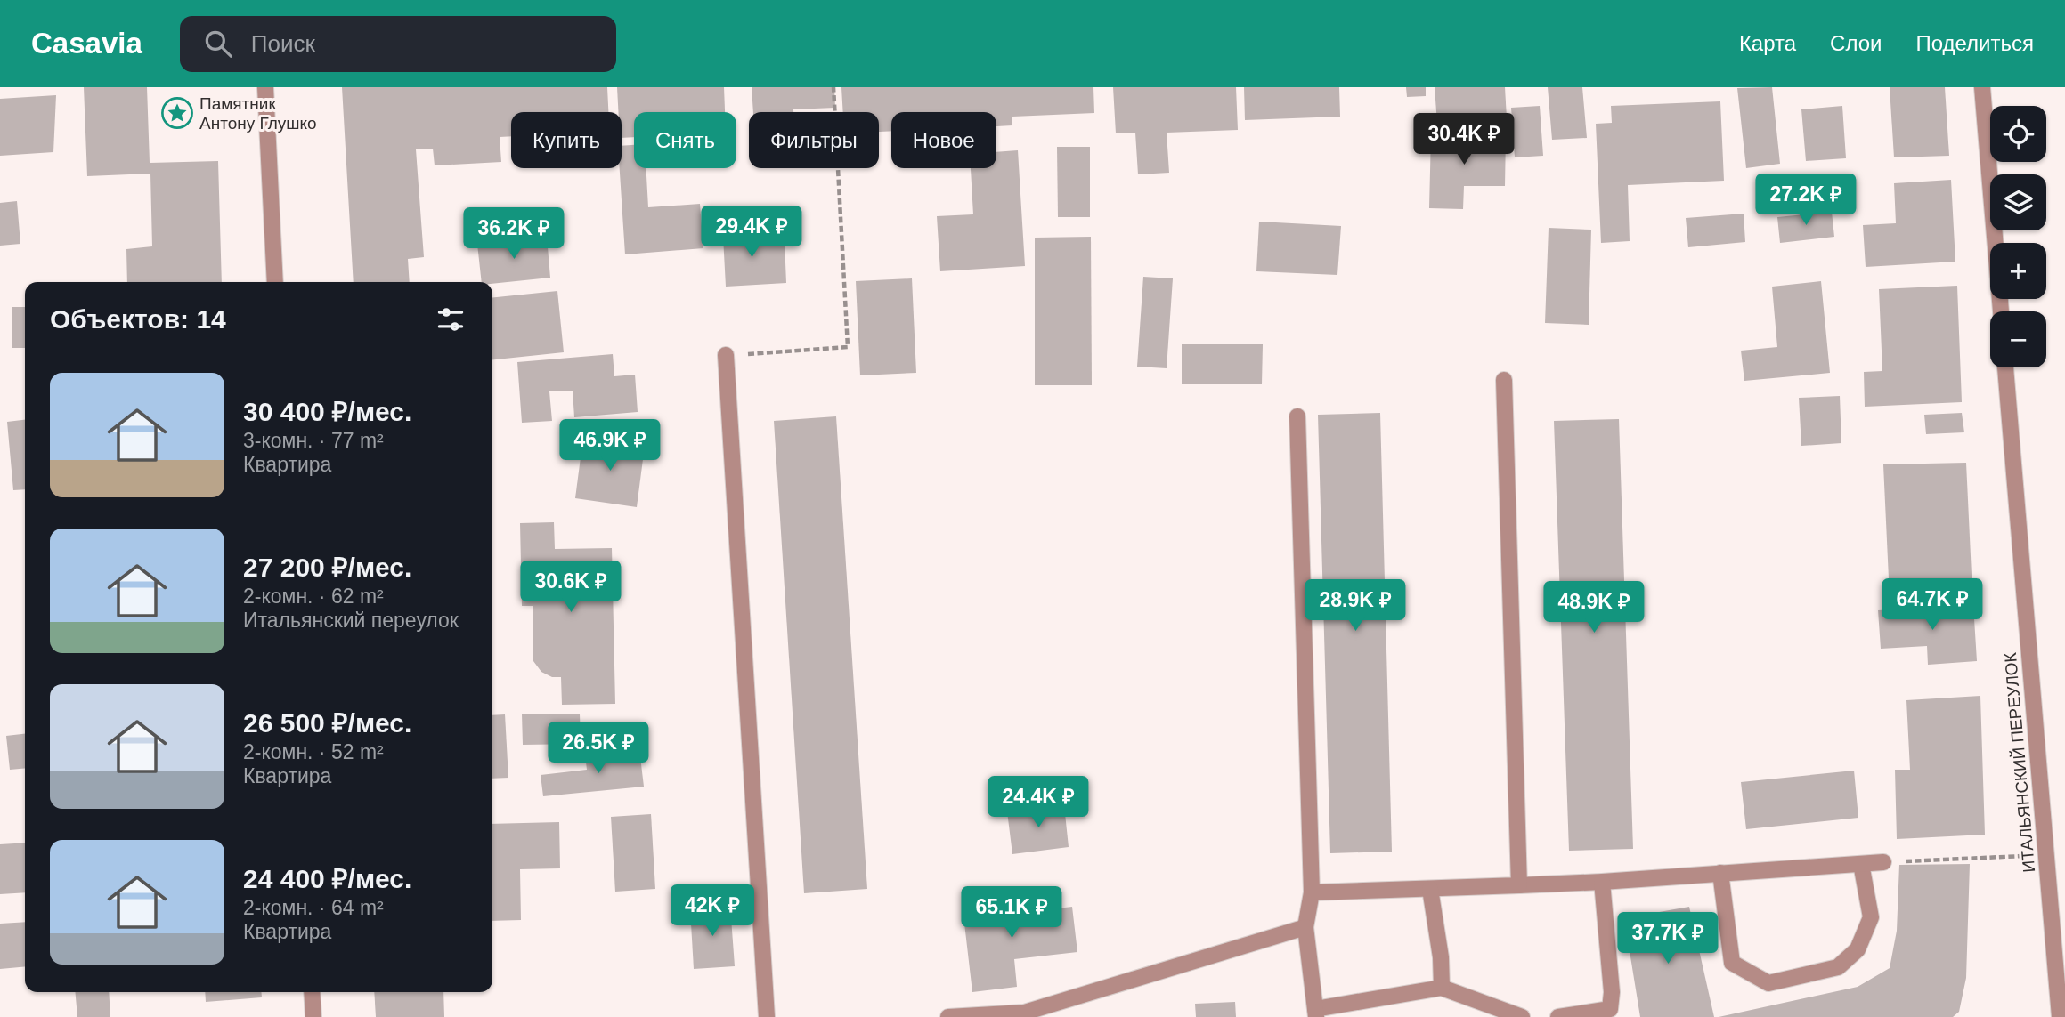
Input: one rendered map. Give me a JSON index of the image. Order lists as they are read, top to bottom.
{
  "streets": {
    "street": ["ИТАЛЬЯНСКИЙ ПЕРЕУЛОК"]
  },
  "places": {
    "place": ["Памятник Антону Глушко"]
  },
  "page": {
    "header": "Casavia",
    "search": "Поиск",
    "nav": ["Карта", "Слои", "Поделиться"],
    "map_buttons": ["+", "−"],
    "chip": [
      "Купить",
      "Снять",
      "Фильтры",
      "Новое"
    ],
    "price": [
      "30.4K ₽",
      "27.2K ₽",
      "29.4K ₽",
      "36.2K ₽",
      "46.9K ₽",
      "30.6K ₽",
      "64.7K ₽",
      "28.9K ₽",
      "48.9K ₽",
      "26.5K ₽",
      "24.4K ₽",
      "42K ₽",
      "65.1K ₽",
      "37.7K ₽"
    ],
    "heading": "Объектов: 14",
    "list": [
      {
        "name": "30 400 ₽/мес.",
        "note": "3-комн. · 77 m² · Квартира"
      },
      {
        "name": "27 200 ₽/мес.",
        "note": "2-комн. · 62 m² · Итальянский переулок"
      },
      {
        "name": "26 500 ₽/мес.",
        "note": "2-комн. · 52 m² · Квартира"
      },
      {
        "name": "24 400 ₽/мес.",
        "note": "2-комн. · 64 m² · Квартира"
      }
    ]
  }
}
